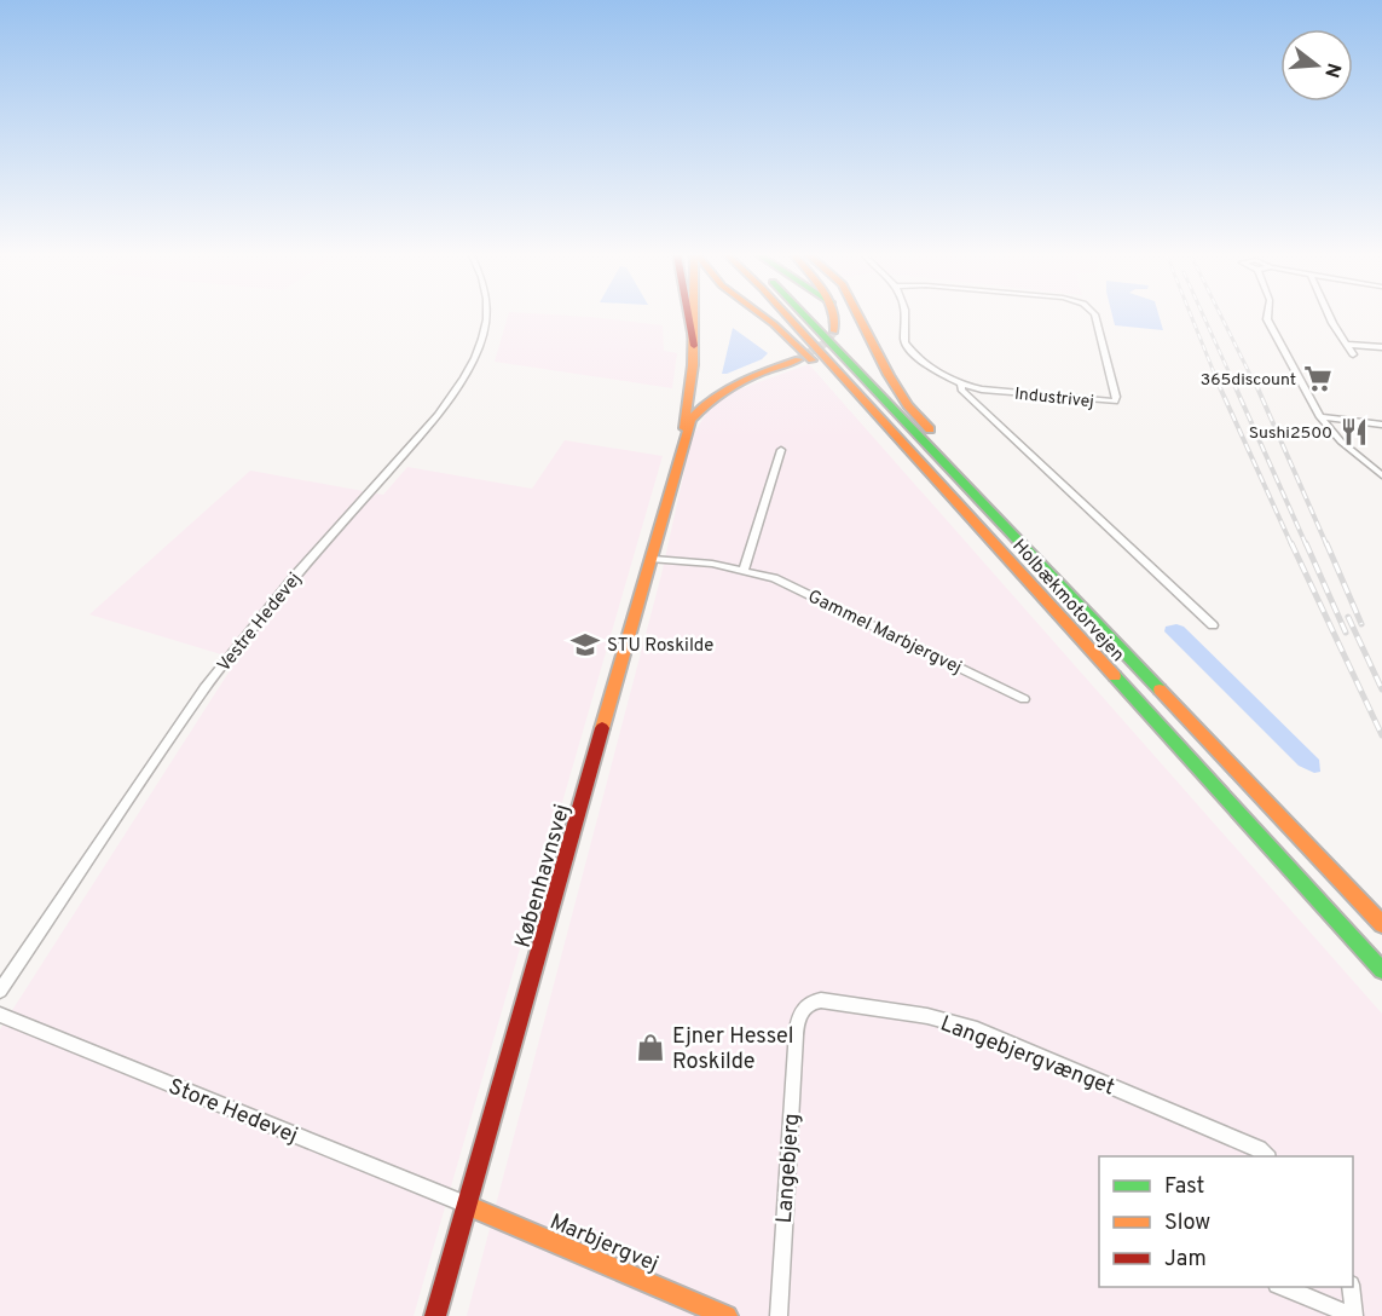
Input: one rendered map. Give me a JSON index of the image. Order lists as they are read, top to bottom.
{
  "streets": {
    "main road": ["Holbækmotorvejen", "Københavnsvej", "Marbjergvej"],
    "street": [
      "Industrivej",
      "Vestre Hedevej",
      "Gammel Marbjergvej",
      "Langebjergvænget",
      "Store Hedevej",
      "Langebjerg"
    ]
  },
  "crossings": [
    ["Gammel Marbjergvej", "Københavnsvej"],
    ["Københavnsvej", "Store Hedevej"],
    ["Københavnsvej", "Marbjergvej"],
    ["Langebjergvænget", "Langebjerg"],
    ["Store Hedevej", "Marbjergvej"]
  ],
  "places": {
    "supermarket": ["365discount"],
    "restaurant": ["Sushi2500"],
    "school or university": ["STU Roskilde"],
    "shop": ["Ejner Hessel Roskilde"]
  },
  "legend": ["Fast", "Slow", "Jam"],
  "north": "right"
}
